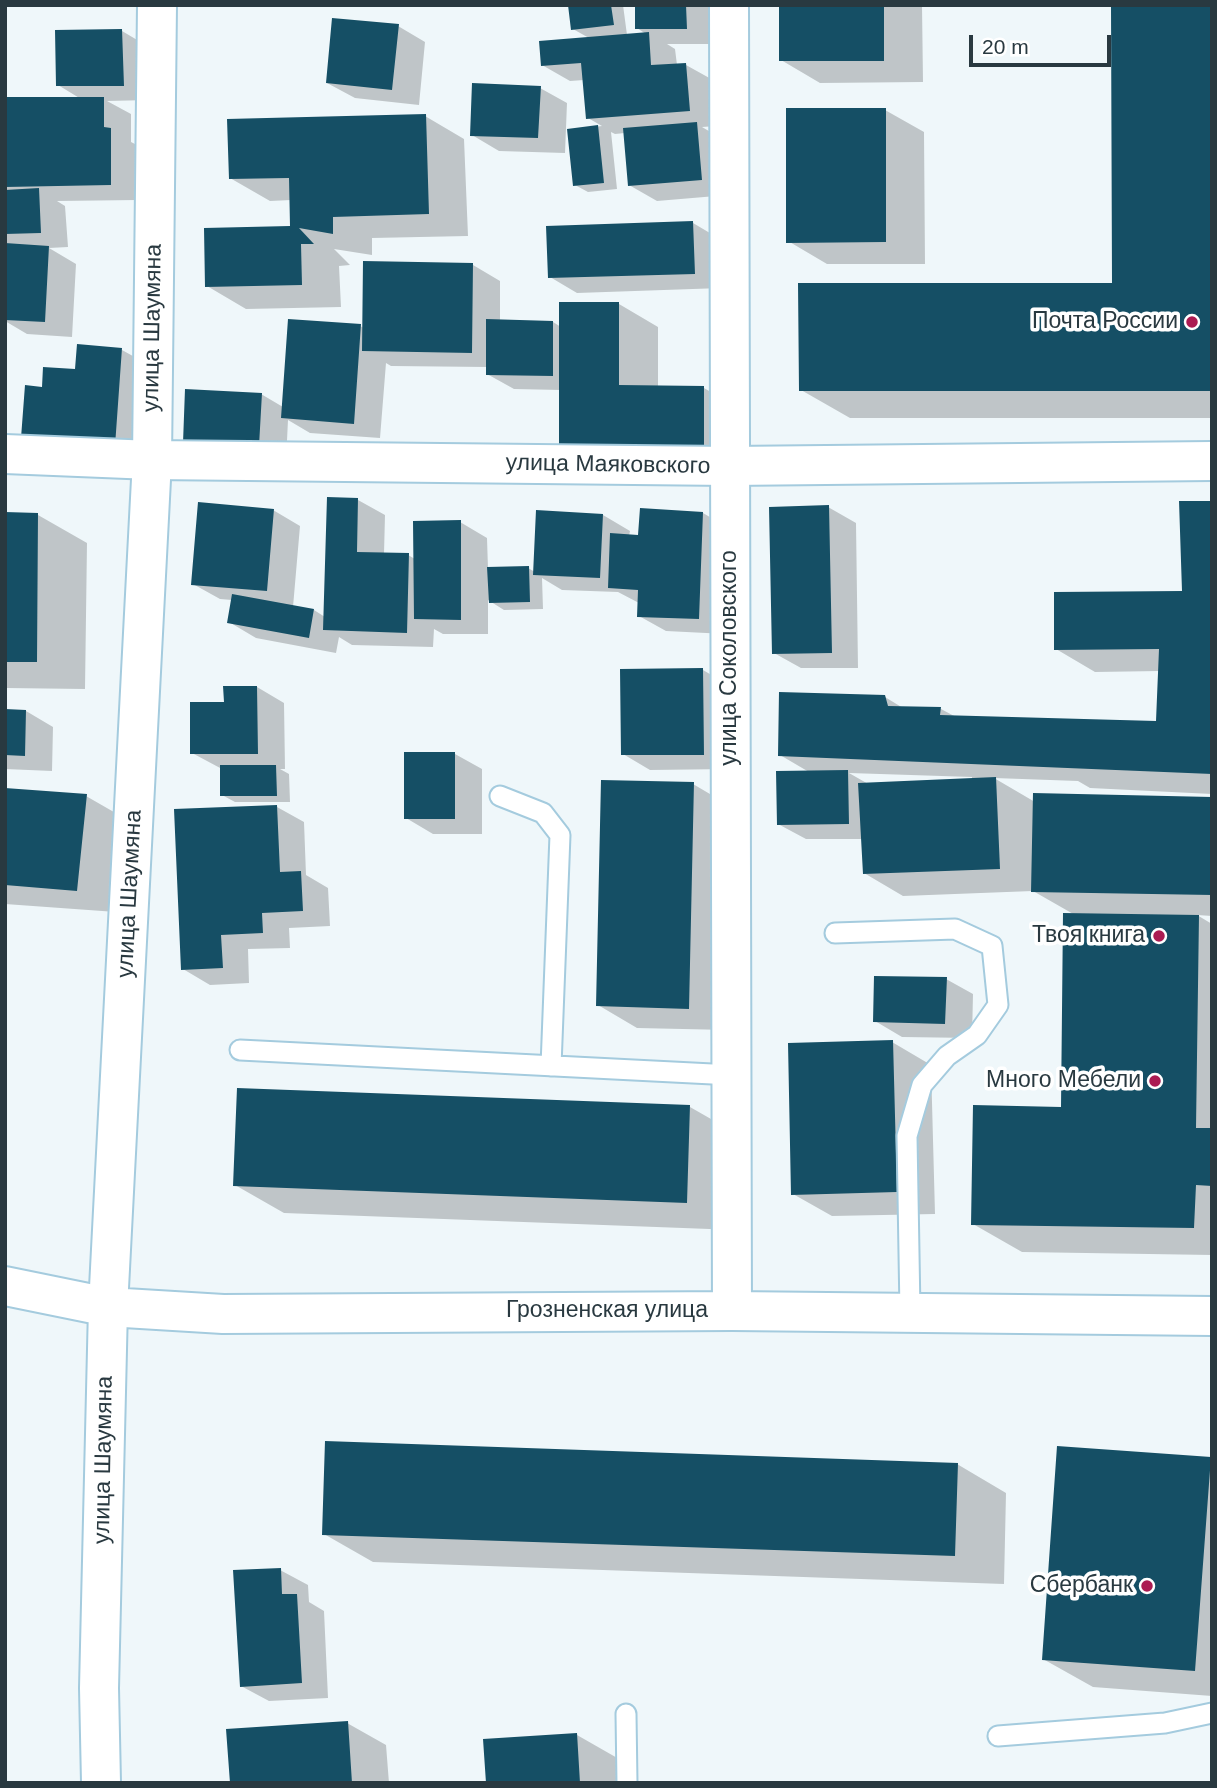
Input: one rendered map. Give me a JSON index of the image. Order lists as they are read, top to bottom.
{
  "streets": {
    "street": [
      "улица Шаумяна",
      "улица Маяковского",
      "улица Соколовского",
      "Грозненская улица"
    ]
  },
  "crossings": [
    ["улица Шаумяна", "улица Маяковского"],
    ["улица Шаумяна", "Грозненская улица"],
    ["улица Маяковского", "улица Соколовского"],
    ["улица Соколовского", "Грозненская улица"]
  ],
  "places": [
    "Почта России",
    "Твоя книга",
    "Много Мебели",
    "Сбербанк"
  ],
  "scale_bar": "20 m"
}
